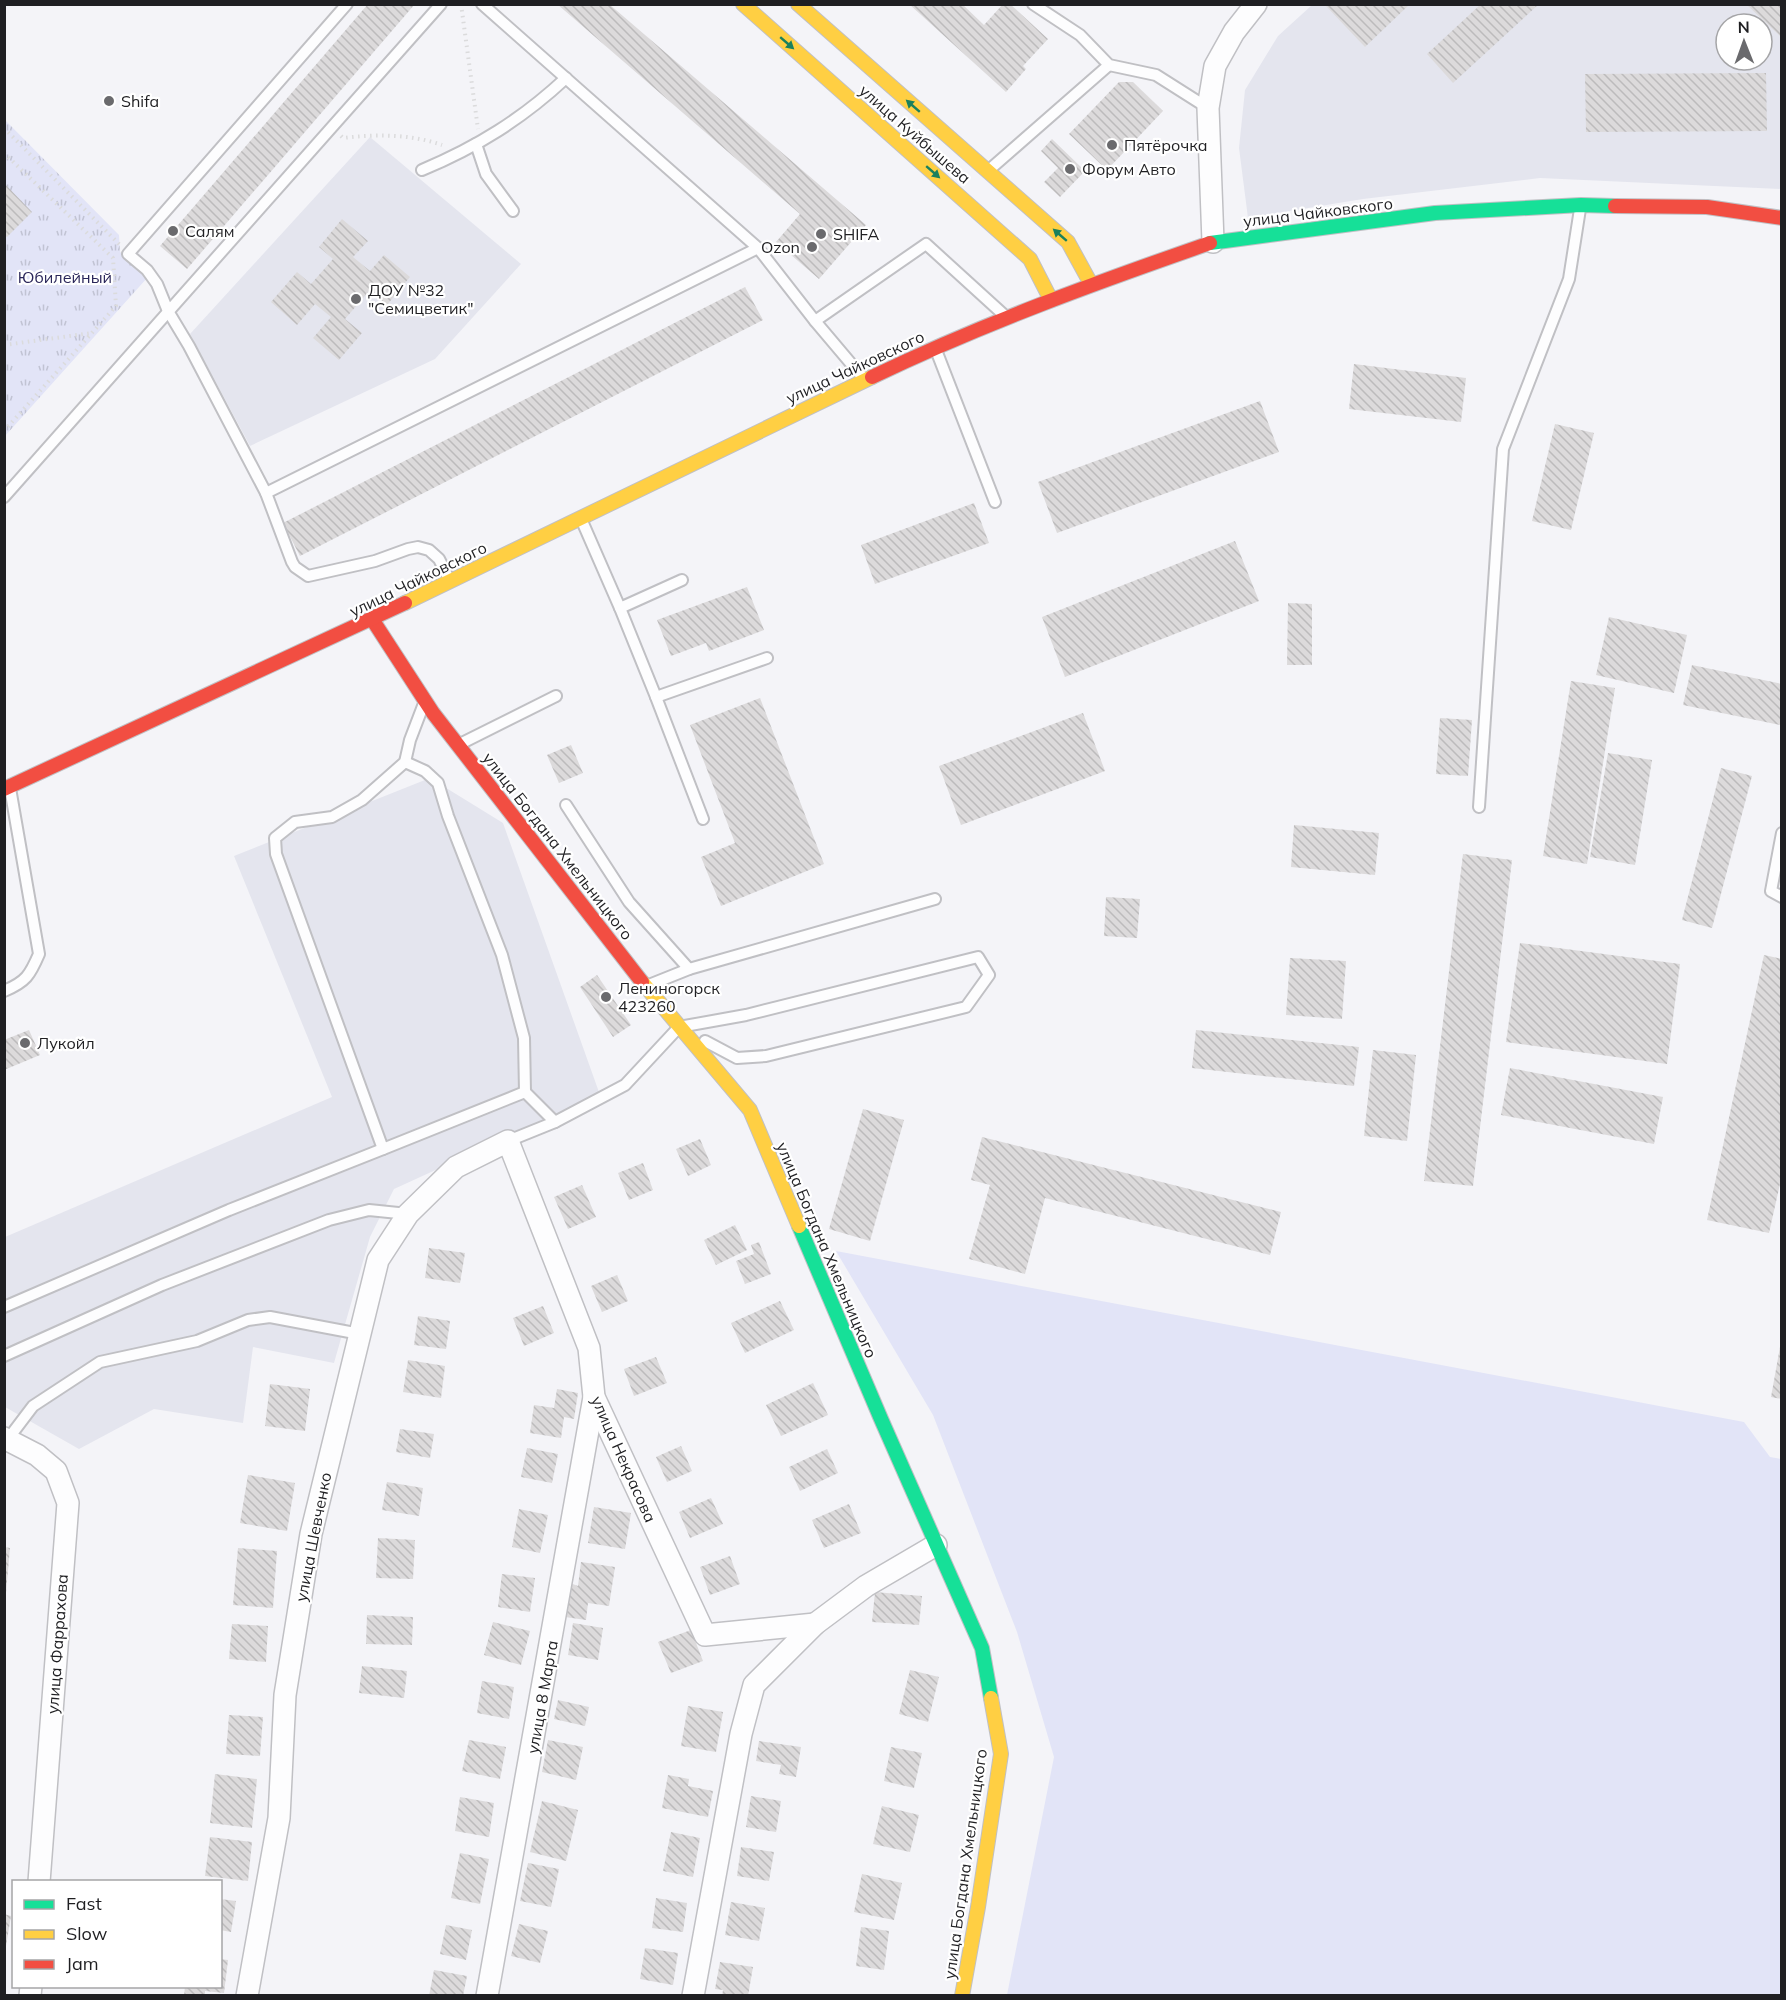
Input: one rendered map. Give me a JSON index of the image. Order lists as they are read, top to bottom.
{
  "streets": {
    "main road": ["улица Куйбышева", "улица Чайковского", "улица Богдана Хмельницкого"],
    "street": [
      "улица Некрасова",
      "улица Шевченко",
      "улица Фаррахова",
      "улица 8 Марта"
    ]
  },
  "crossings": [
    ["улица Куйбышева", "улица Чайковского"],
    ["улица Чайковского", "улица Богдана Хмельницкого"],
    ["улица Некрасова", "улица Шевченко"],
    ["улица Некрасова", "улица 8 Марта"]
  ],
  "parks": ["Юбилейный"],
  "places": [
    "Shifa",
    "Пятёрочка",
    "Форум Авто",
    "Салям",
    "SHIFA",
    "Ozon",
    "ДОУ №32 \"Семицветик\"",
    "Лениногорск 423260",
    "Лукойл"
  ],
  "legend": ["Fast", "Slow", "Jam"],
  "north": "top"
}
